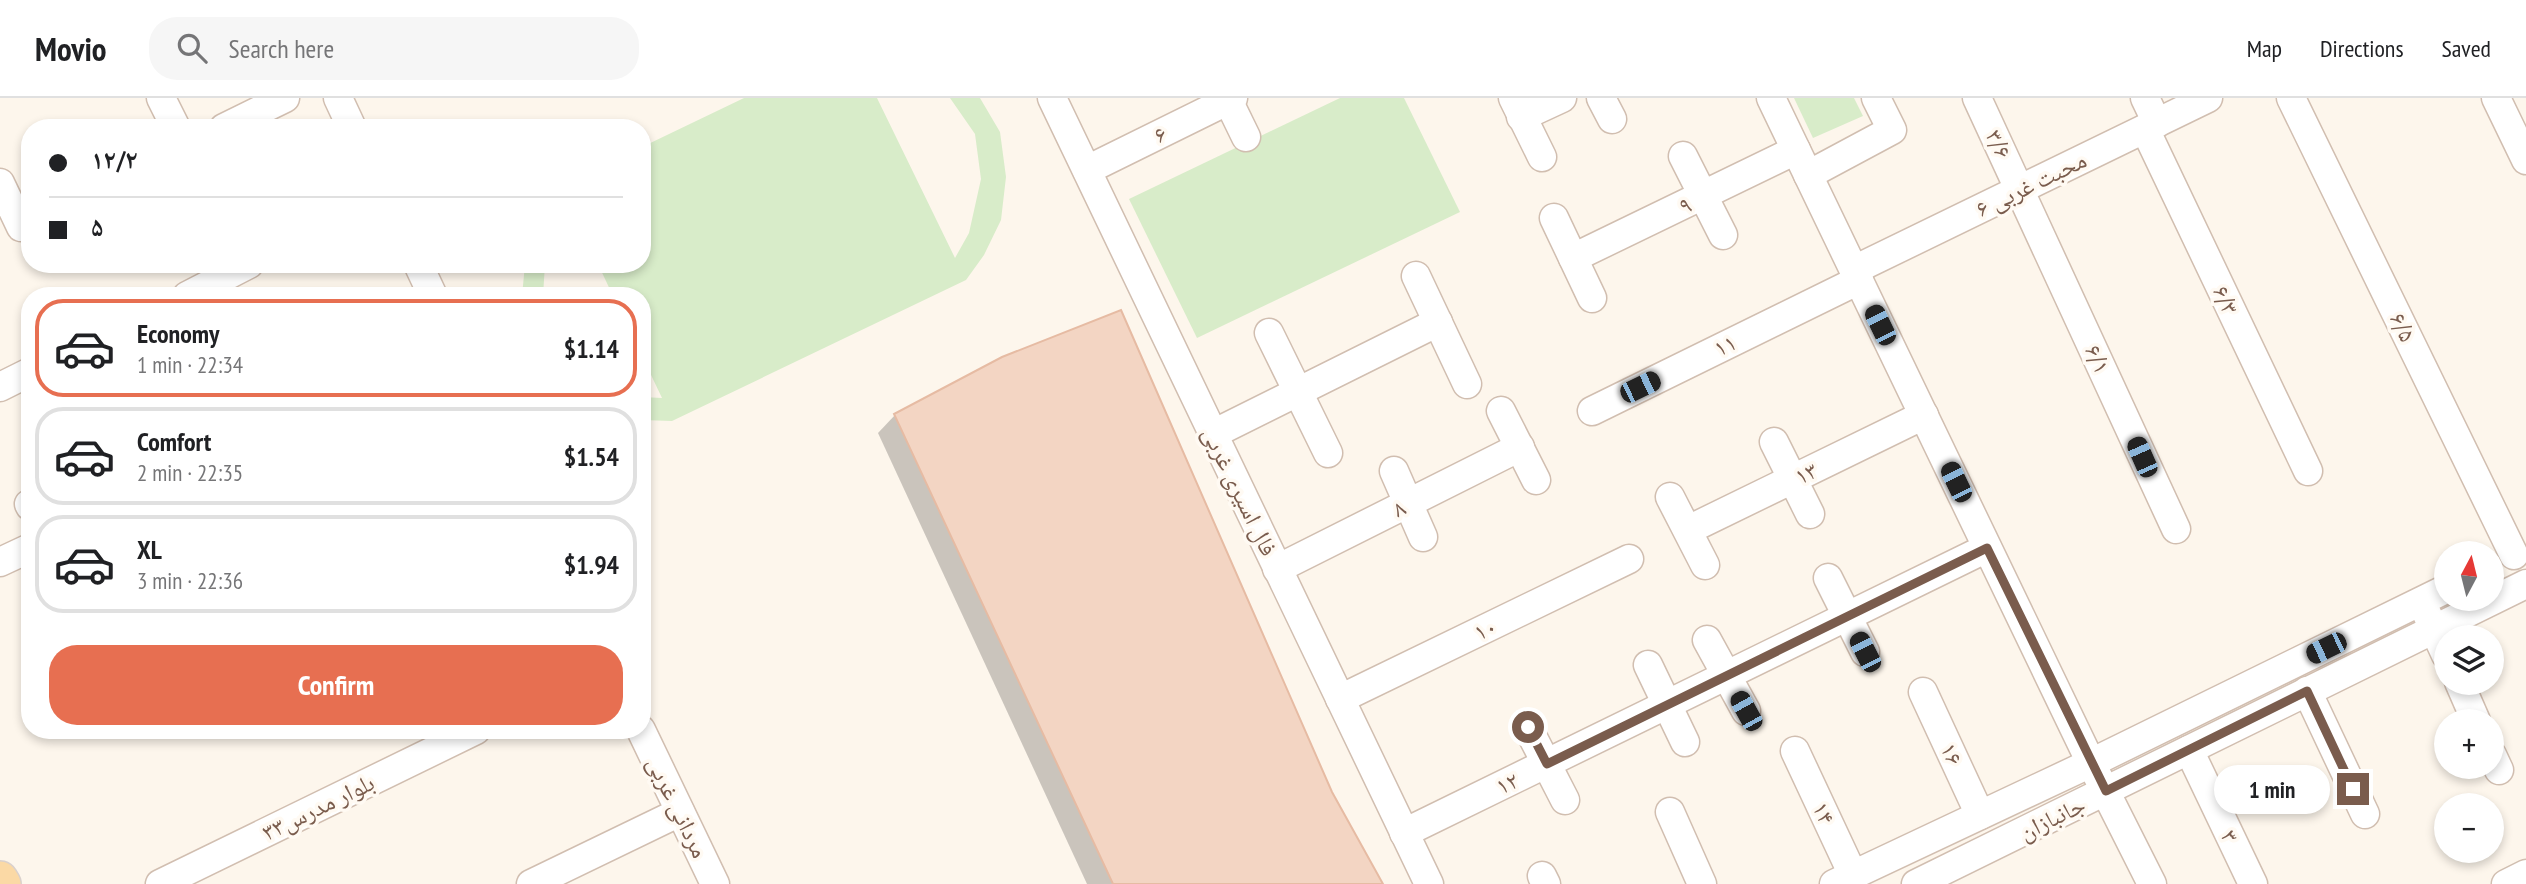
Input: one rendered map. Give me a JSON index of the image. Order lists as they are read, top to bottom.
{
  "streets": {
    "street": [
      "۶",
      "۳/۶",
      "محبت غربی ۶",
      "۹",
      "۶/۳",
      "۶/۵",
      "۱۱",
      "۶/۱",
      "۱۳",
      "فال اسیری غربی",
      "۸",
      "۱۰",
      "۱۶",
      "۱۲",
      "بلوار مدرس۳۳",
      "مردانی غربی",
      "۱۴",
      "جانبازان",
      "۳"
    ]
  },
  "crossings": [
    ["۶", "فال اسیری غربی"],
    ["۳/۶", "محبت غربی ۶"],
    ["۳/۶", "۶/۱"],
    ["محبت غربی ۶", "۶/۳"],
    ["محبت غربی ۶", "۱۱"],
    ["محبت غربی ۶", "۶/۱"],
    ["فال اسیری غربی", "۸"],
    ["فال اسیری غربی", "۱۰"],
    ["فال اسیری غربی", "۱۲"],
    ["۱۶", "جانبازان"],
    ["۱۴", "جانبازان"],
    ["جانبازان", "۳"]
  ],
  "north": "top",
  "page": {
    "header": "Movio",
    "search": "Search here",
    "nav": ["Map", "Directions", "Saved"],
    "banner": ["۱۲/۲", "۵"],
    "list": [
      {
        "name": "Economy",
        "note": "1 min · 22:34",
        "value": "$1.14"
      },
      {
        "name": "Comfort",
        "note": "2 min · 22:35",
        "value": "$1.54"
      },
      {
        "name": "XL",
        "note": "3 min · 22:36",
        "value": "$1.94"
      }
    ],
    "map_buttons": ["+", "−"],
    "buttons": "Confirm",
    "bubble": "1 min"
  }
}
